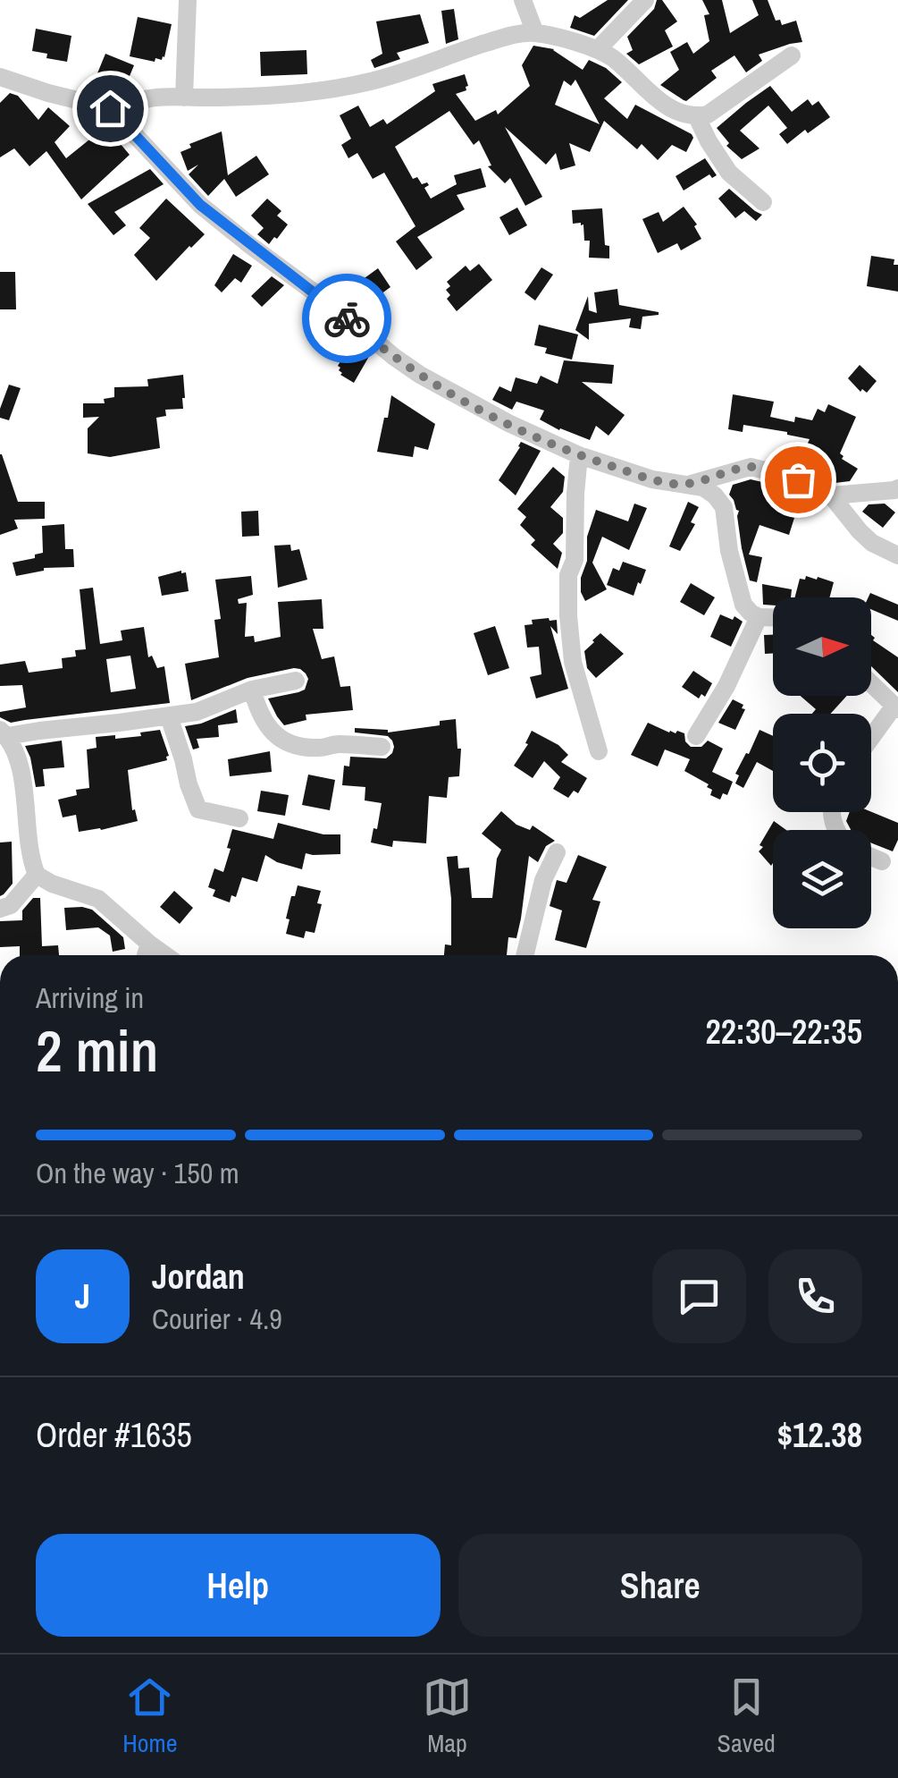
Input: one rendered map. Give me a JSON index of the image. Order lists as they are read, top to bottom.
{
  "north": "right",
  "page": {
    "heading": ["2 min", "Arriving in", "22:30–22:35"],
    "panel": [
      "Jordan",
      "Courier · 4.9",
      "Order #1635",
      "$12.38"
    ],
    "bar": "On the way · 150 m",
    "round": "J",
    "buttons": ["Help", "Share"],
    "tabs": ["Home", "Map", "Saved"]
  }
}
